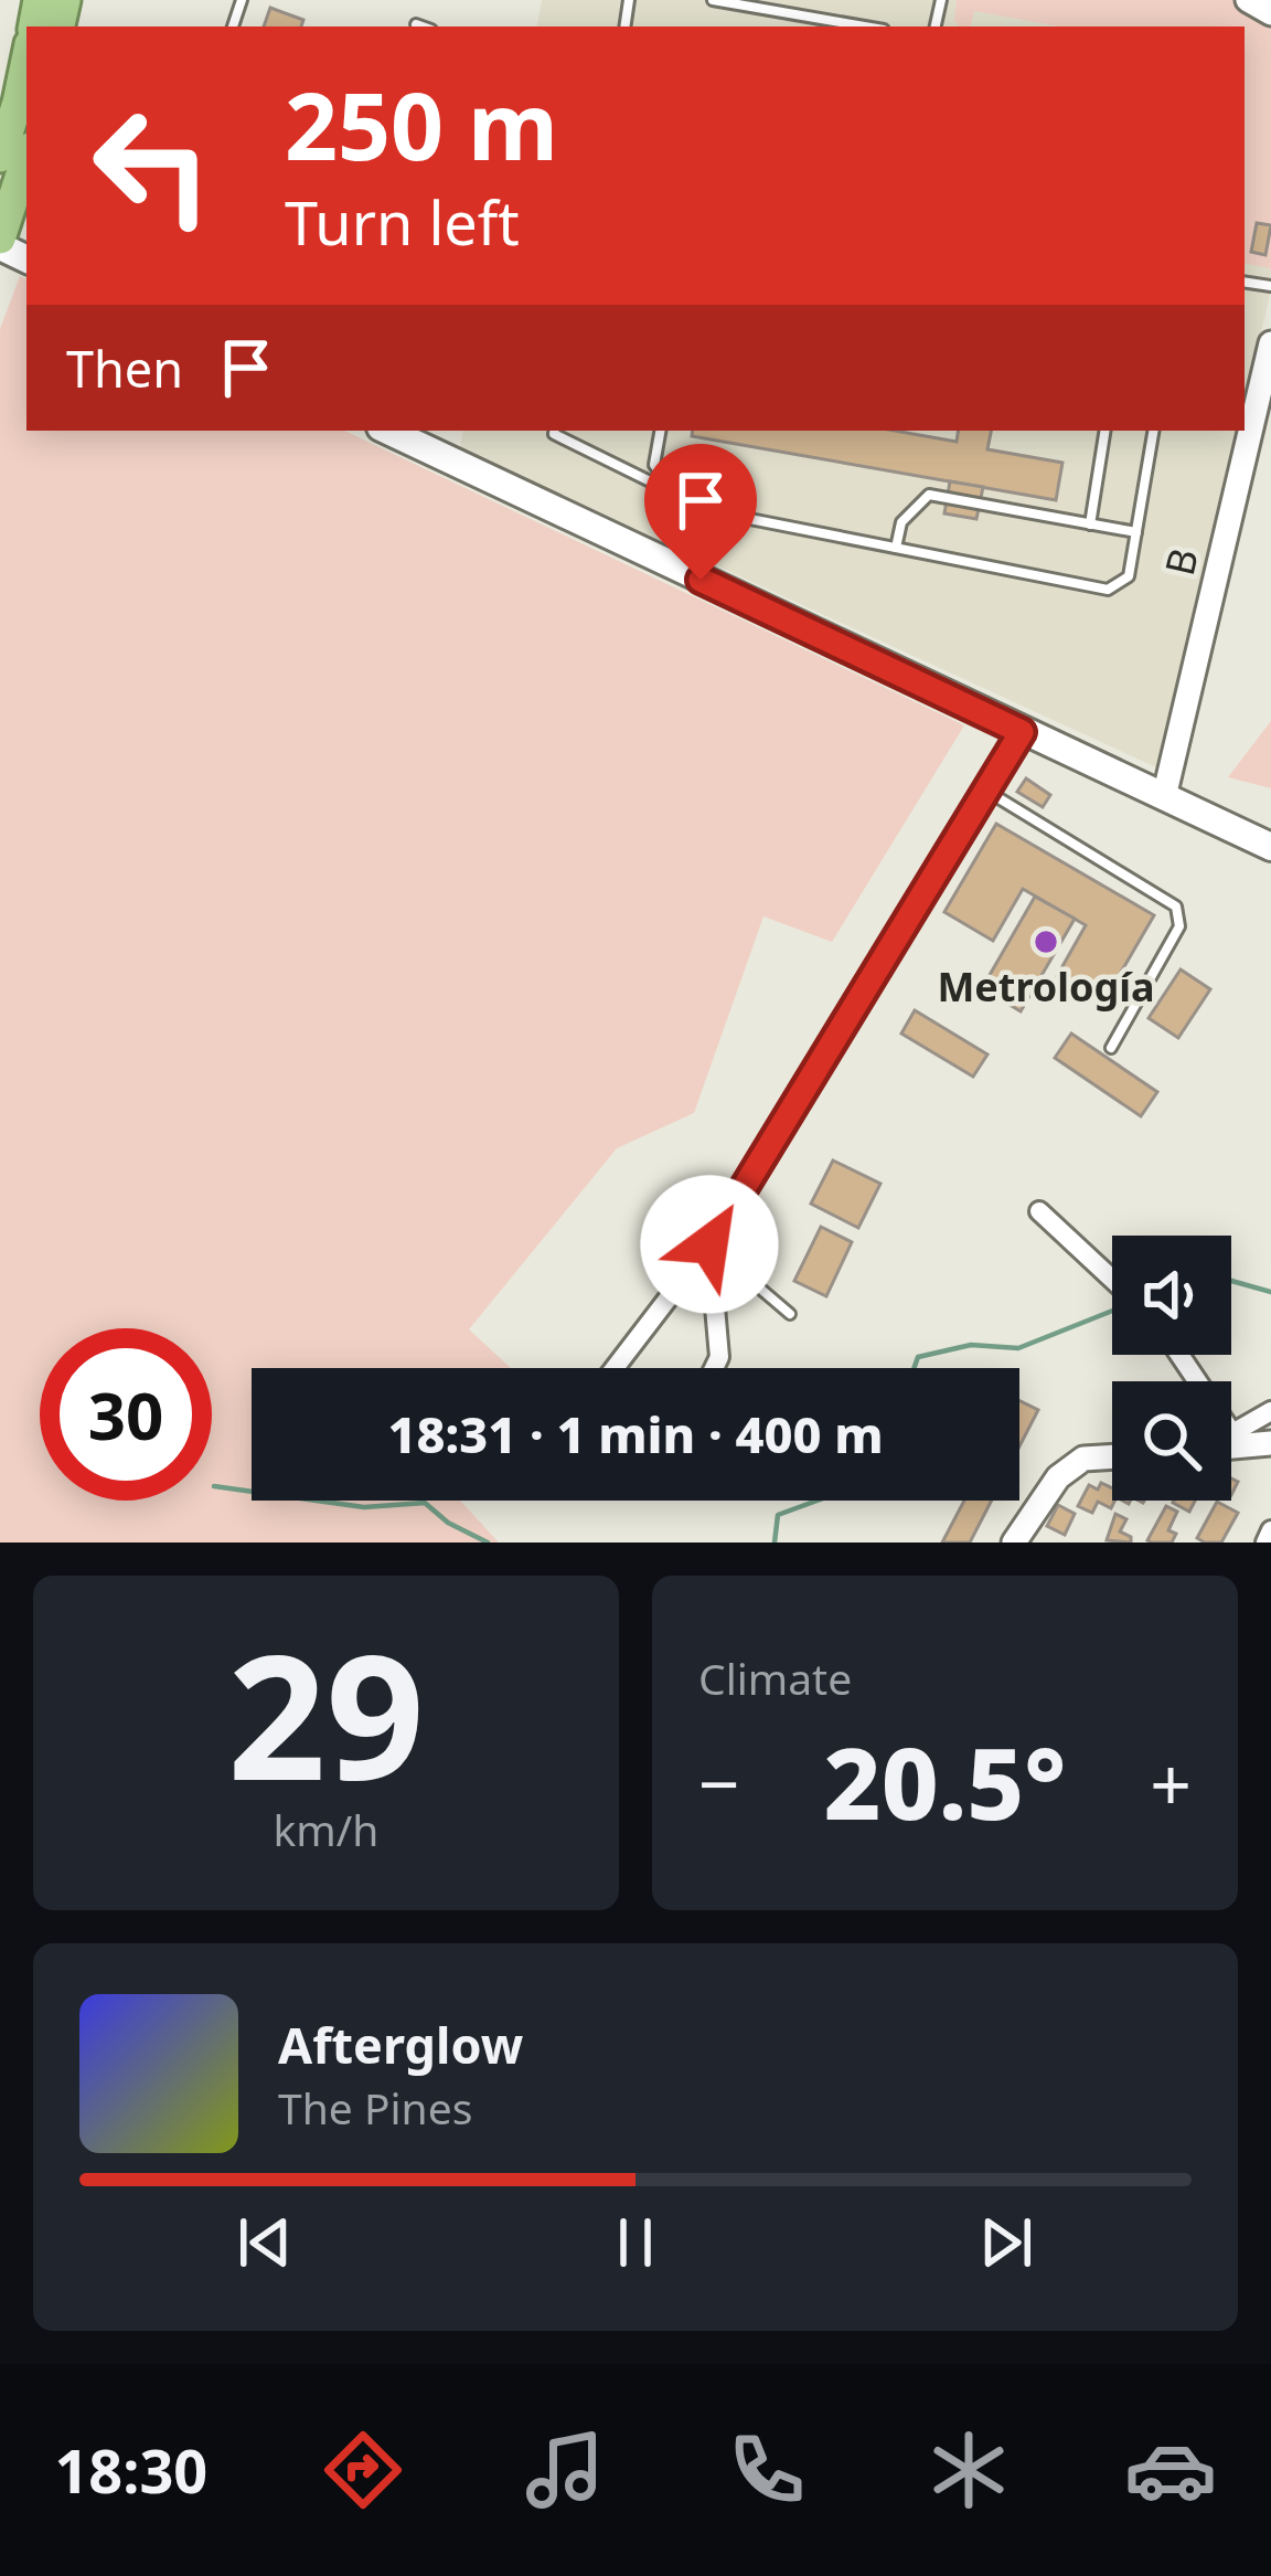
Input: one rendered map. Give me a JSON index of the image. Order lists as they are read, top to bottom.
{
  "streets": {
    "street": ["B"]
  },
  "places": ["Metrología"],
  "page": {
    "turn": ["250 m", "Turn left"],
    "then": "Then",
    "limit": "30",
    "trip": "18:31 · 1 min · 400 m",
    "tile": [
      ["29", "km/h"],
      "Climate"
    ],
    "heat": ["−", "20.5°", "+"],
    "song": ["Afterglow", "The Pines"],
    "tabs": "18:30"
  }
}
